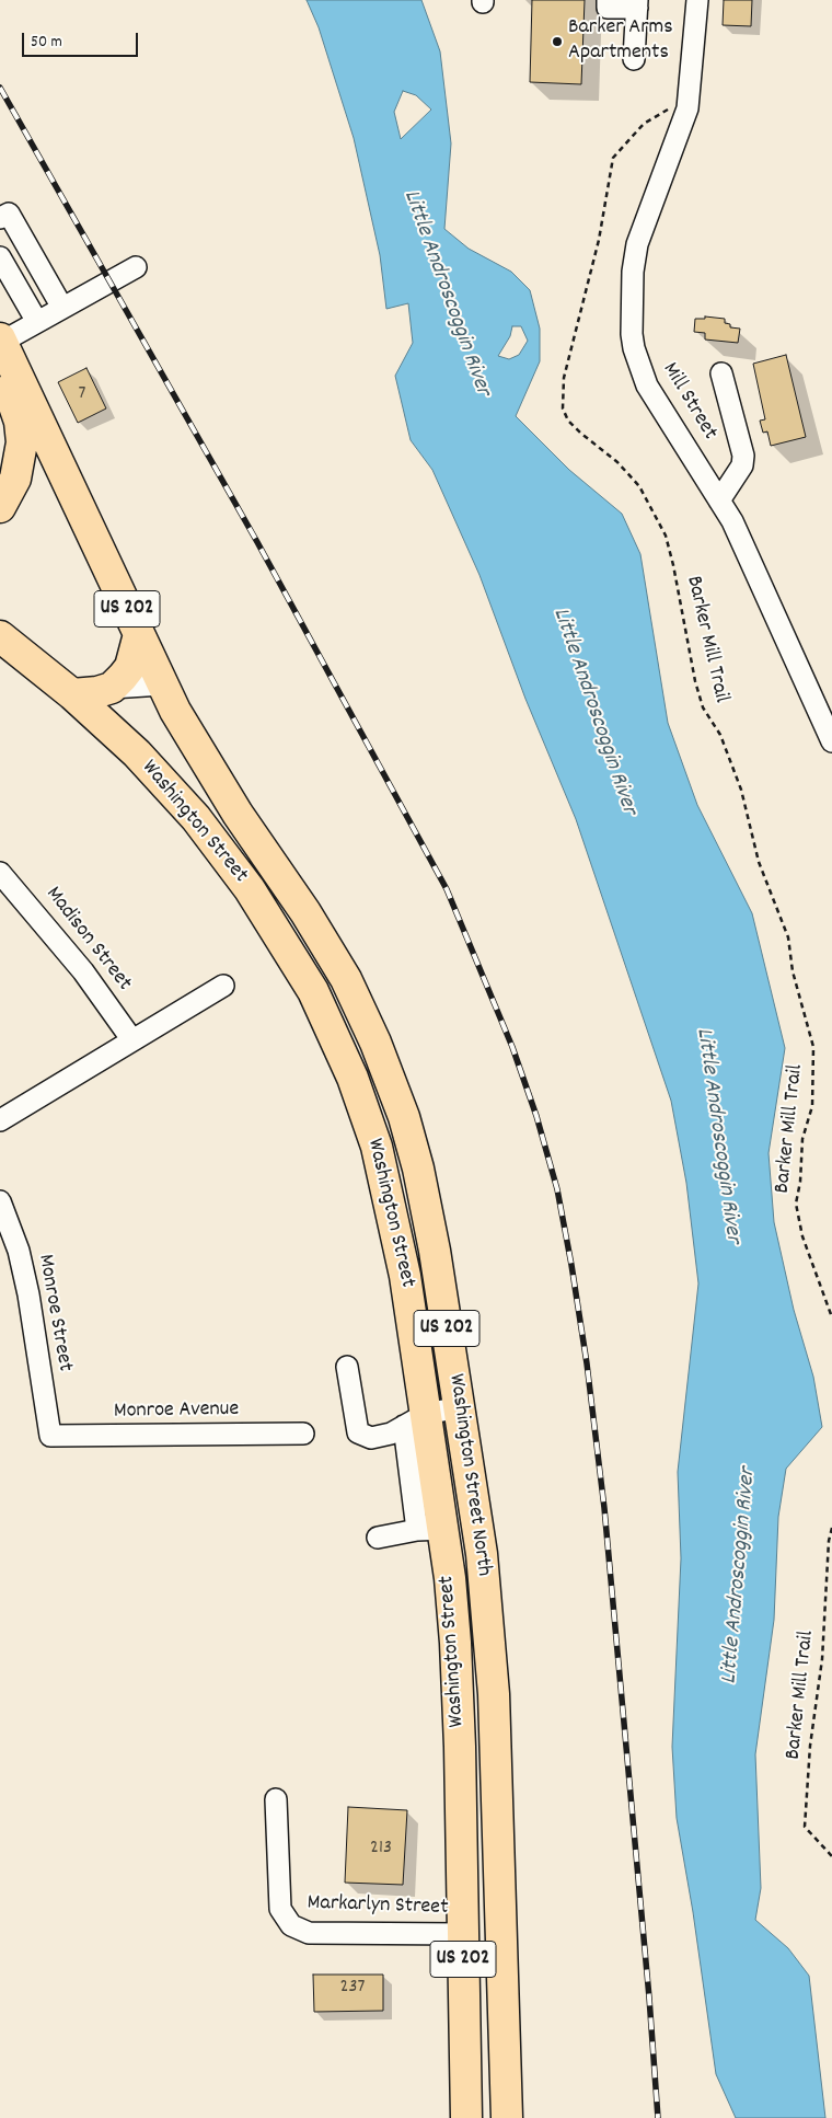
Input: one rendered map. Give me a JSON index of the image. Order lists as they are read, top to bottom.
{
  "streets": {
    "highway": ["US 202", "Washington Street", "Washington Street North"],
    "street": [
      "Mill Street",
      "Madison Street",
      "Monroe Street",
      "Monroe Avenue",
      "Markarlyn Street"
    ],
    "path": ["Barker Mill Trail"]
  },
  "crossings": [
    ["Mill Street", "Barker Mill Trail"],
    ["Washington Street", "Washington Street North"],
    ["Washington Street", "Markarlyn Street"],
    ["Monroe Street", "Monroe Avenue"]
  ],
  "water": ["Little Androscoggin River"],
  "places": ["Barker Arms Apartments"],
  "house_numbers": ["7", "213", "237"],
  "scale_bar": "50 m"
}
